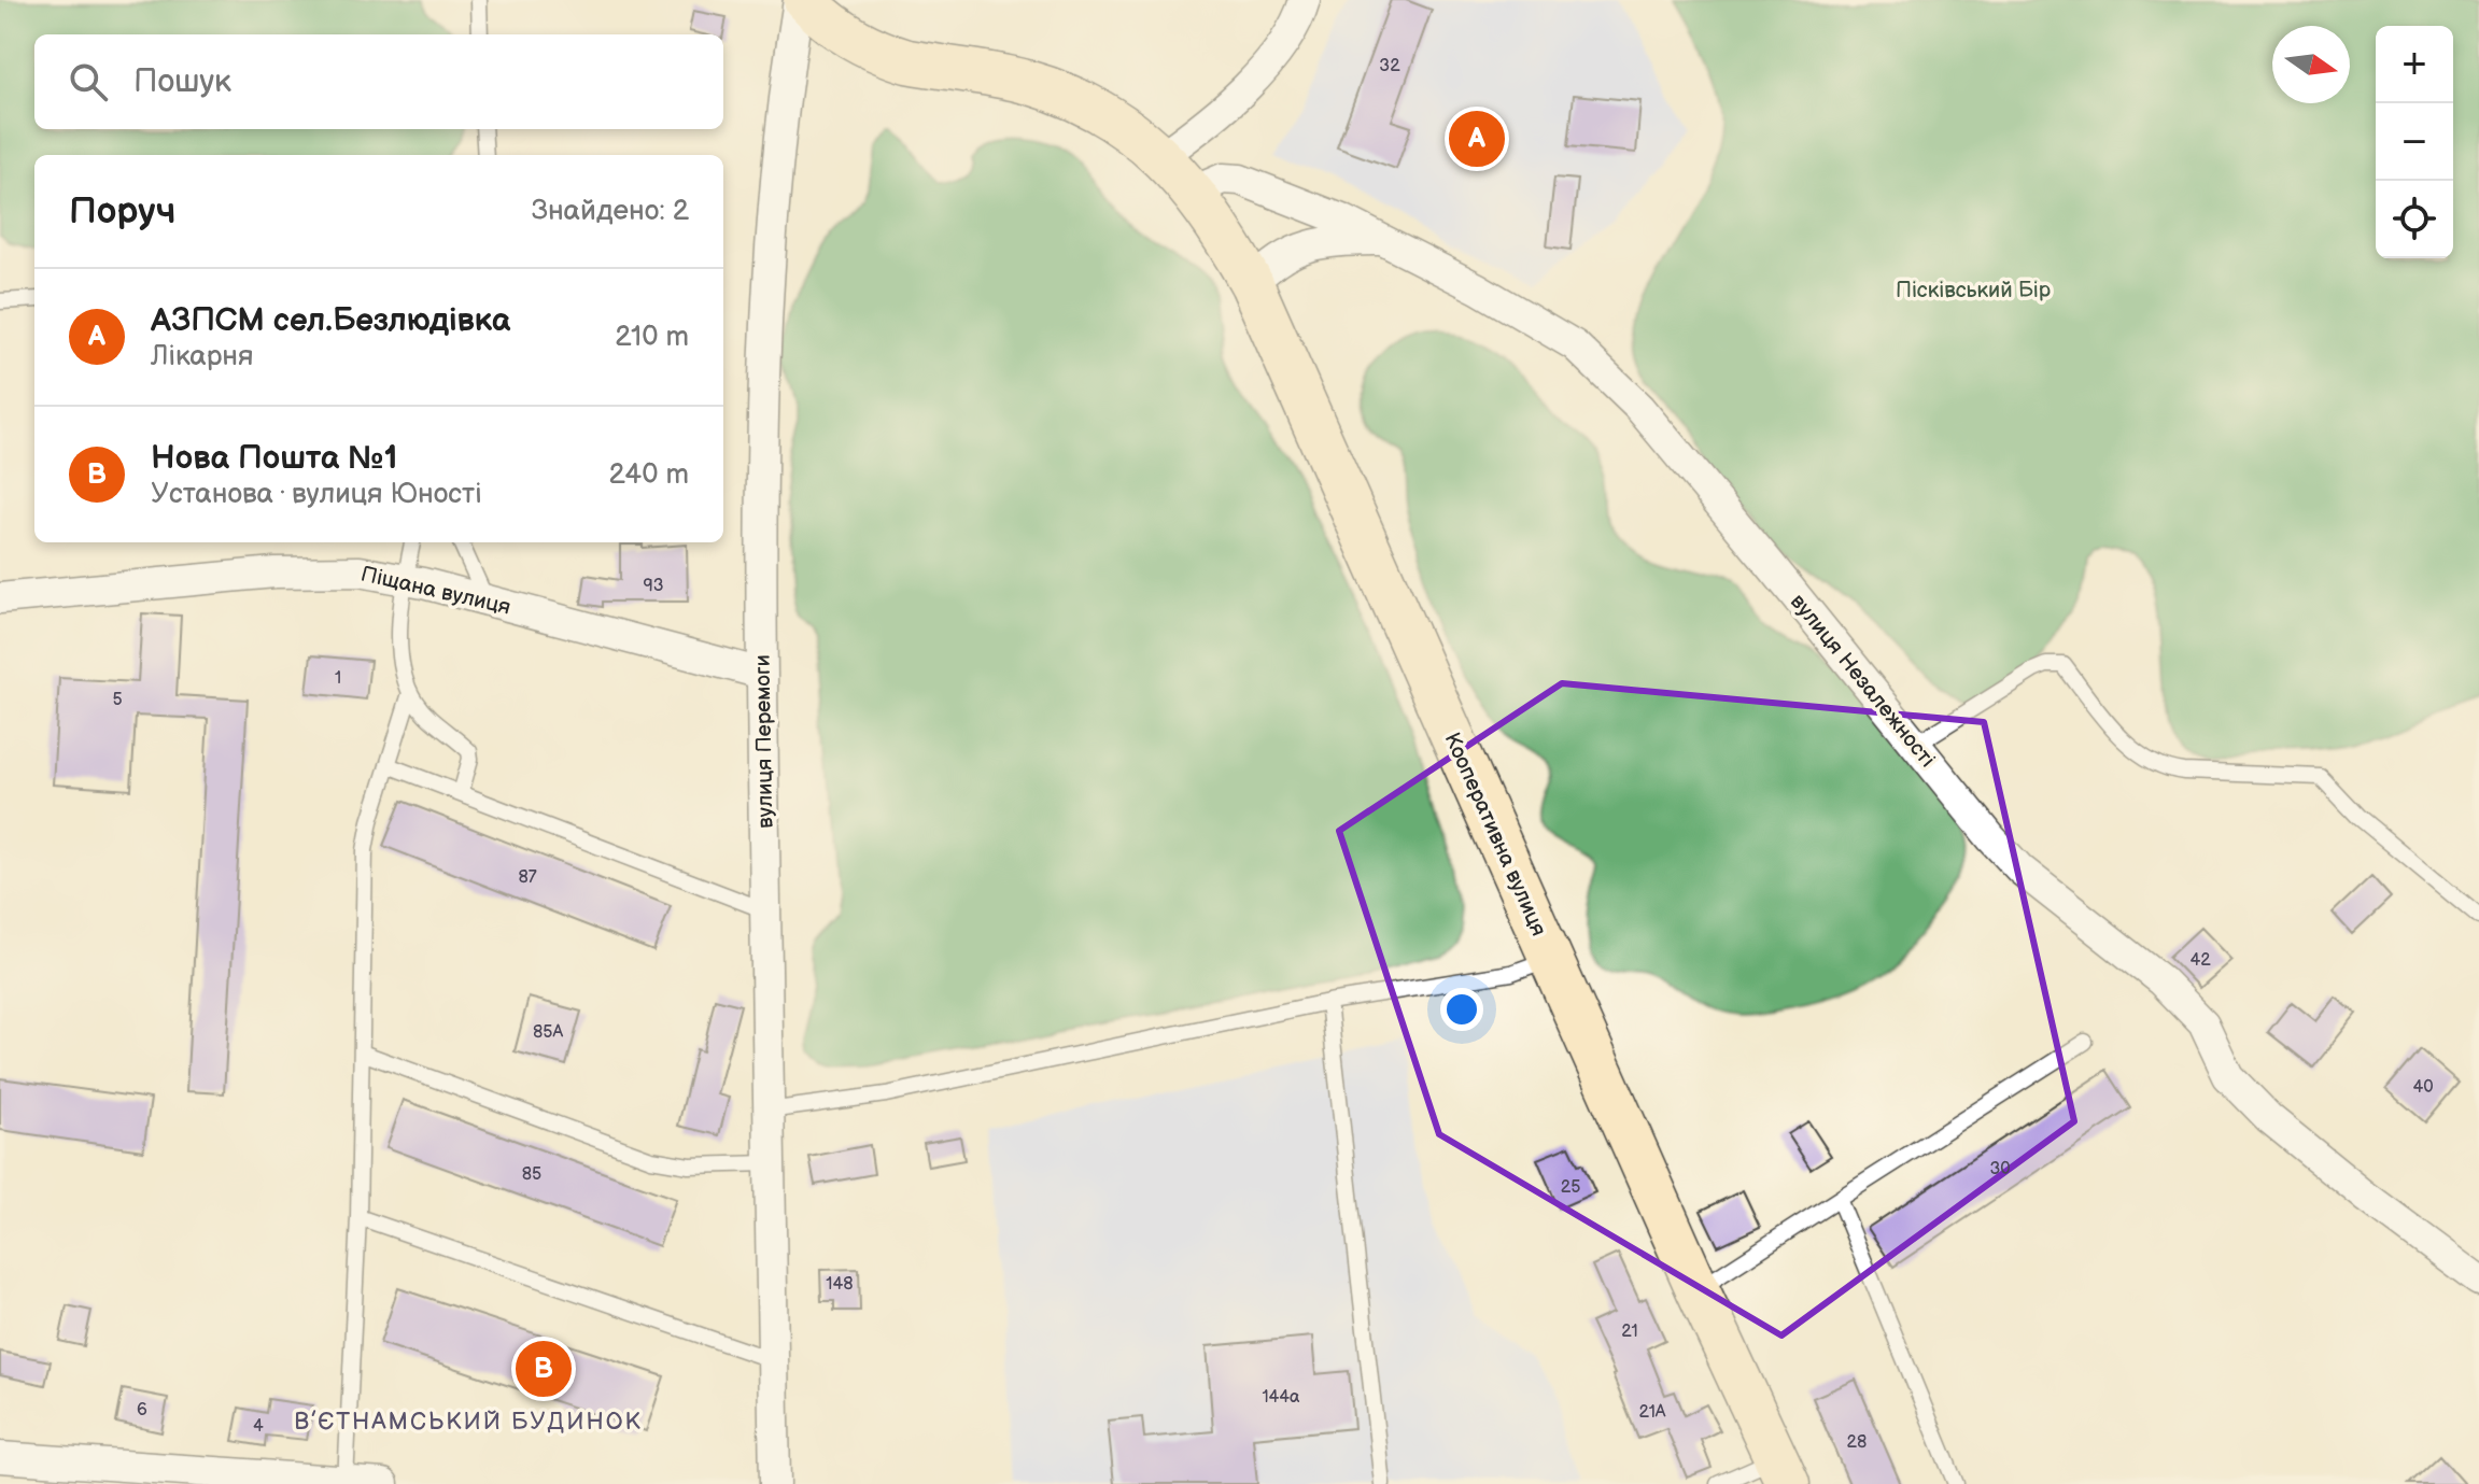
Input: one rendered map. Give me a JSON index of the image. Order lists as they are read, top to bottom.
{
  "streets": {
    "street": [
      "Піщана вулиця",
      "вулиця Незалежності",
      "вулиця Перемоги",
      "Кооперативна вулиця"
    ]
  },
  "crossings": [
    ["Піщана вулиця", "вулиця Перемоги"],
    ["вулиця Незалежності", "Кооперативна вулиця"]
  ],
  "districts": ["В’ЄТНАМСЬКИЙ БУДИНОК"],
  "parks": ["Пісківський Бір"],
  "house_numbers": [
    "32",
    "93",
    "1",
    "5",
    "87",
    "42",
    "85А",
    "40",
    "30",
    "85",
    "25",
    "148",
    "21",
    "144а",
    "6",
    "21А",
    "4",
    "28"
  ],
  "north": "right",
  "page": {
    "map_buttons": ["+", "−"],
    "search": "Пошук",
    "pins": ["A", "B"],
    "heading": ["Поруч", "Знайдено: 2"],
    "list": [
      {
        "mark": "A",
        "name": "АЗПСМ сел.Безлюдівка",
        "note": "Лікарня",
        "value": "210 m"
      },
      {
        "mark": "B",
        "name": "Нова Пошта №1",
        "note": "Установа · вулиця Юності",
        "value": "240 m"
      }
    ]
  }
}
